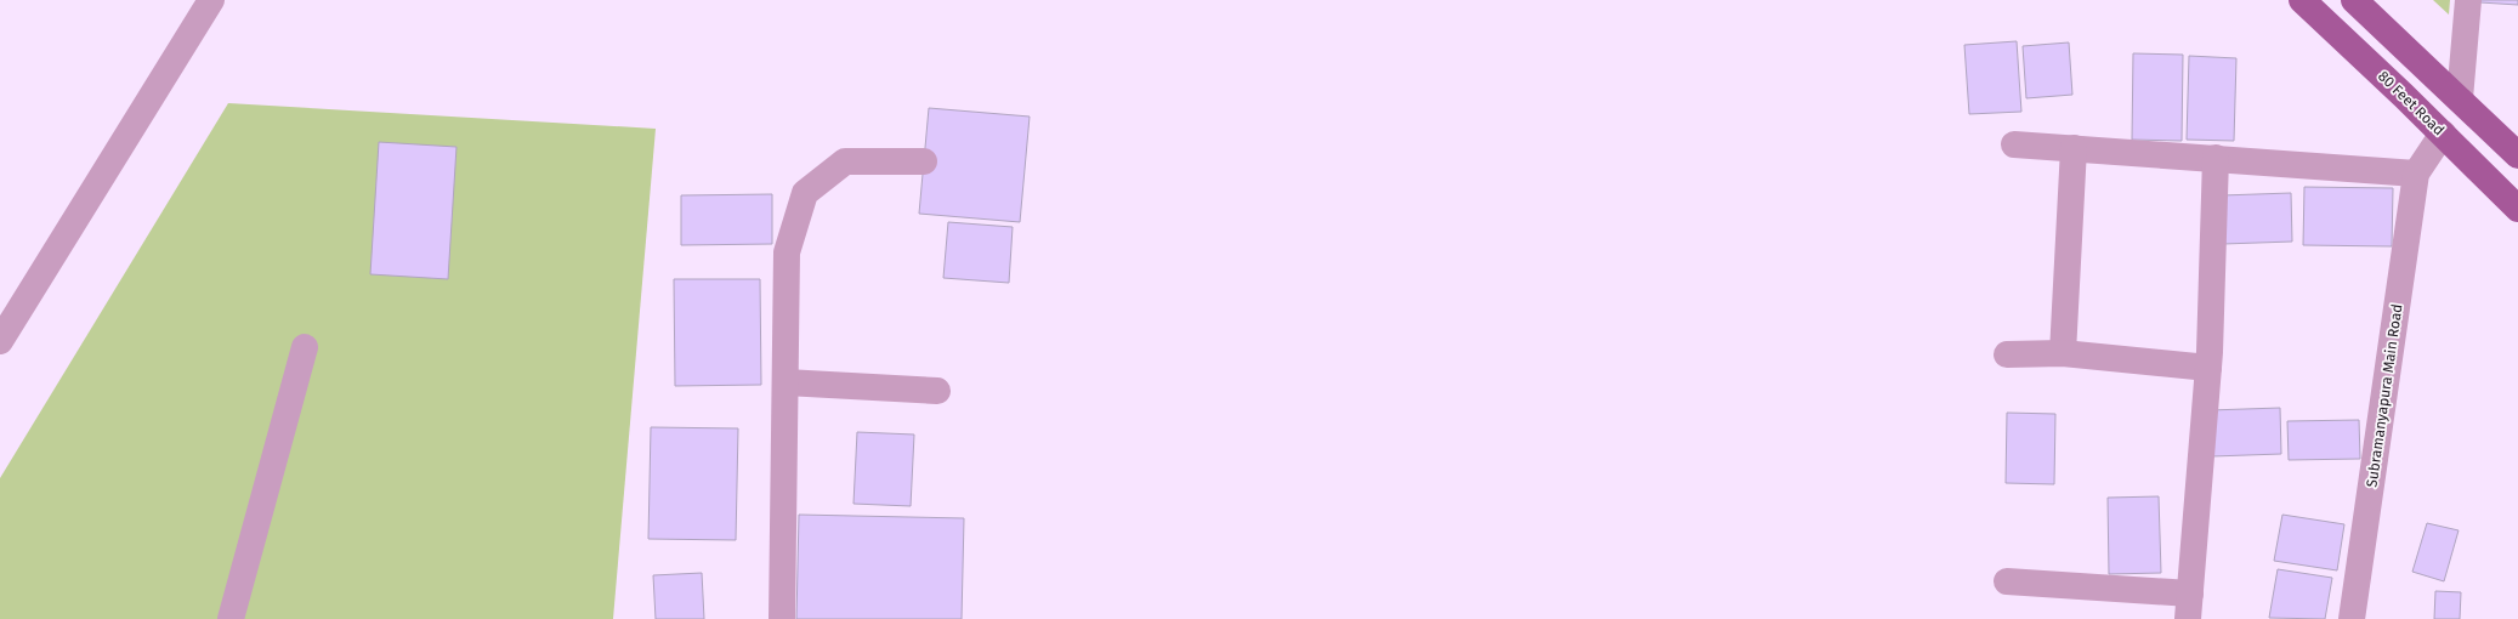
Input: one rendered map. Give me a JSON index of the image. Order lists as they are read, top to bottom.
{
  "streets": {
    "main road": ["80 Feet Road"],
    "street": ["Subramanyapura Main Road"]
  }
}
